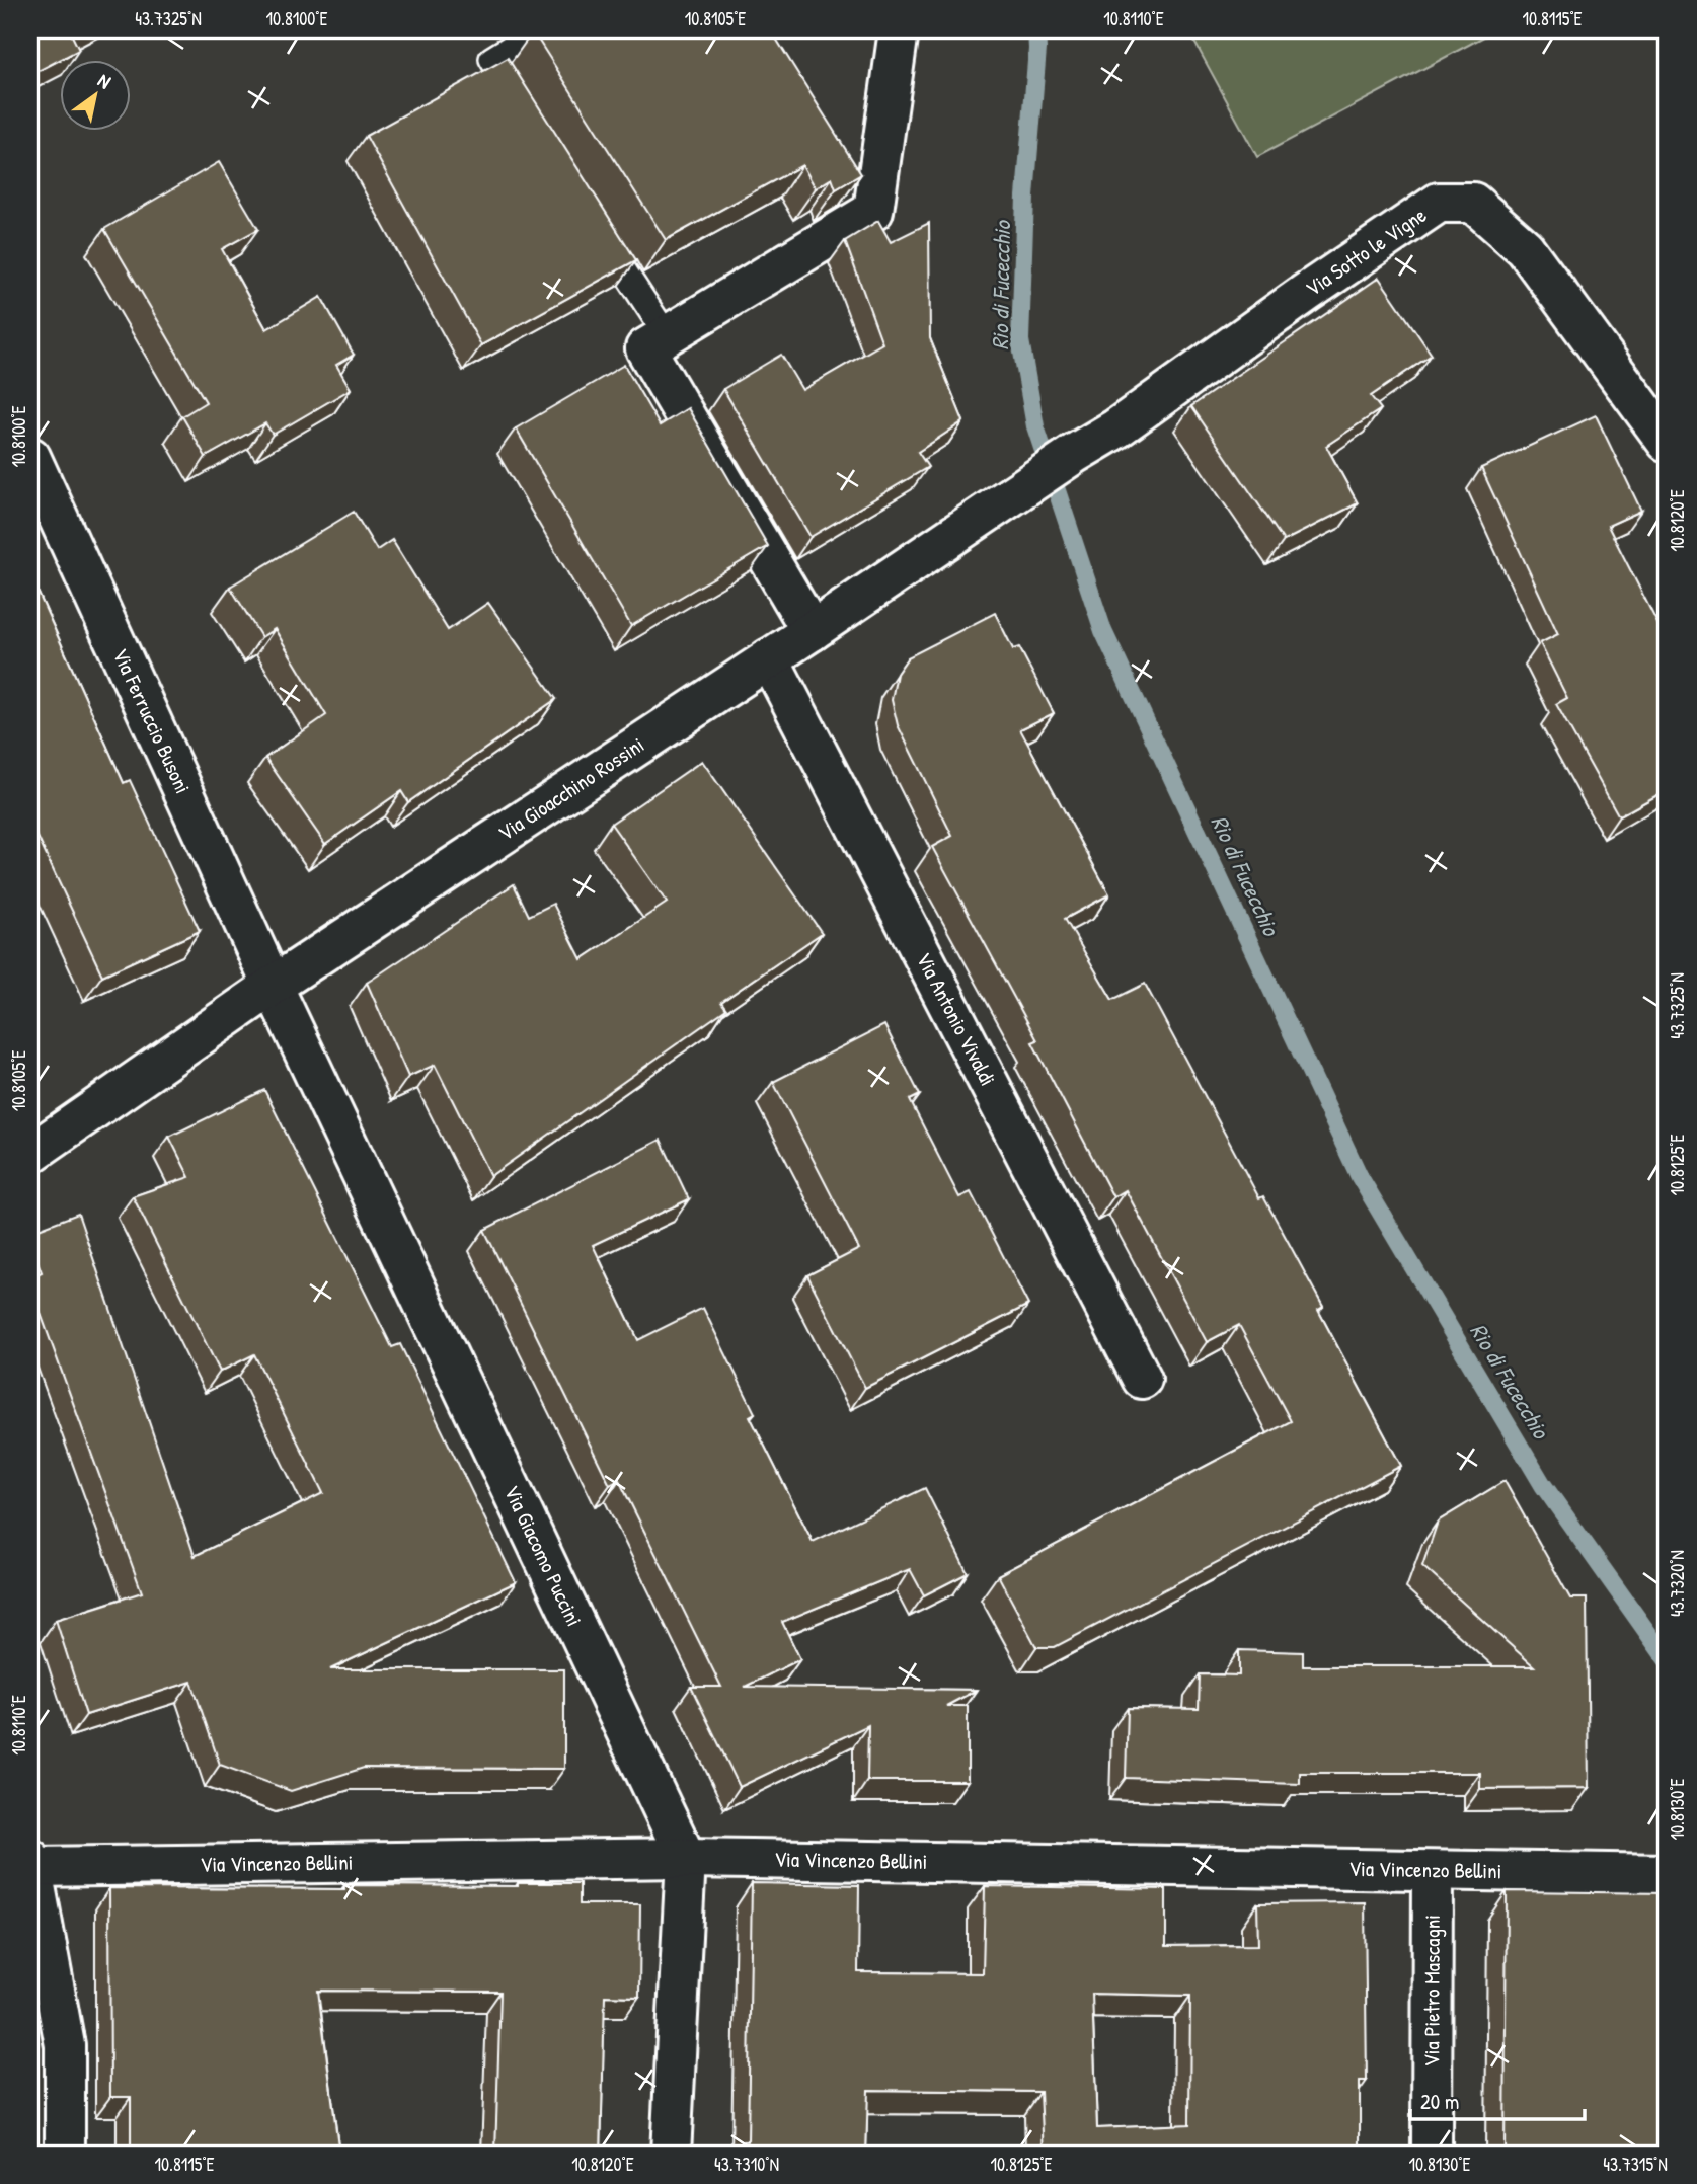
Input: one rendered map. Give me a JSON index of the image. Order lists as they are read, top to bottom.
{
  "streets": {
    "street": [
      "Via Sotto le Vigne",
      "Via Ferruccio Busoni",
      "Via Gioacchino Rossini",
      "Via Antonio Vivaldi",
      "Via Giacomo Puccini",
      "Via Vincenzo Bellini",
      "Via Pietro Mascagni"
    ]
  },
  "crossings": [
    ["Via Sotto le Vigne", "Via Gioacchino Rossini"],
    ["Via Ferruccio Busoni", "Via Gioacchino Rossini"],
    ["Via Ferruccio Busoni", "Via Giacomo Puccini"],
    ["Via Gioacchino Rossini", "Via Antonio Vivaldi"],
    ["Via Gioacchino Rossini", "Via Giacomo Puccini"],
    ["Via Giacomo Puccini", "Via Vincenzo Bellini"],
    ["Via Vincenzo Bellini", "Via Pietro Mascagni"]
  ],
  "water": ["Rio di Fucecchio"],
  "scale_bar": "20 m",
  "north": "top right",
  "coordinates": [
    "43.7325°N",
    "10.8100°E",
    "10.8105°E",
    "10.8110°E",
    "10.8115°E",
    "10.8120°E",
    "10.8125°E",
    "43.7320°N",
    "10.8130°E",
    "43.7310°N",
    "43.7315°N"
  ]
}
